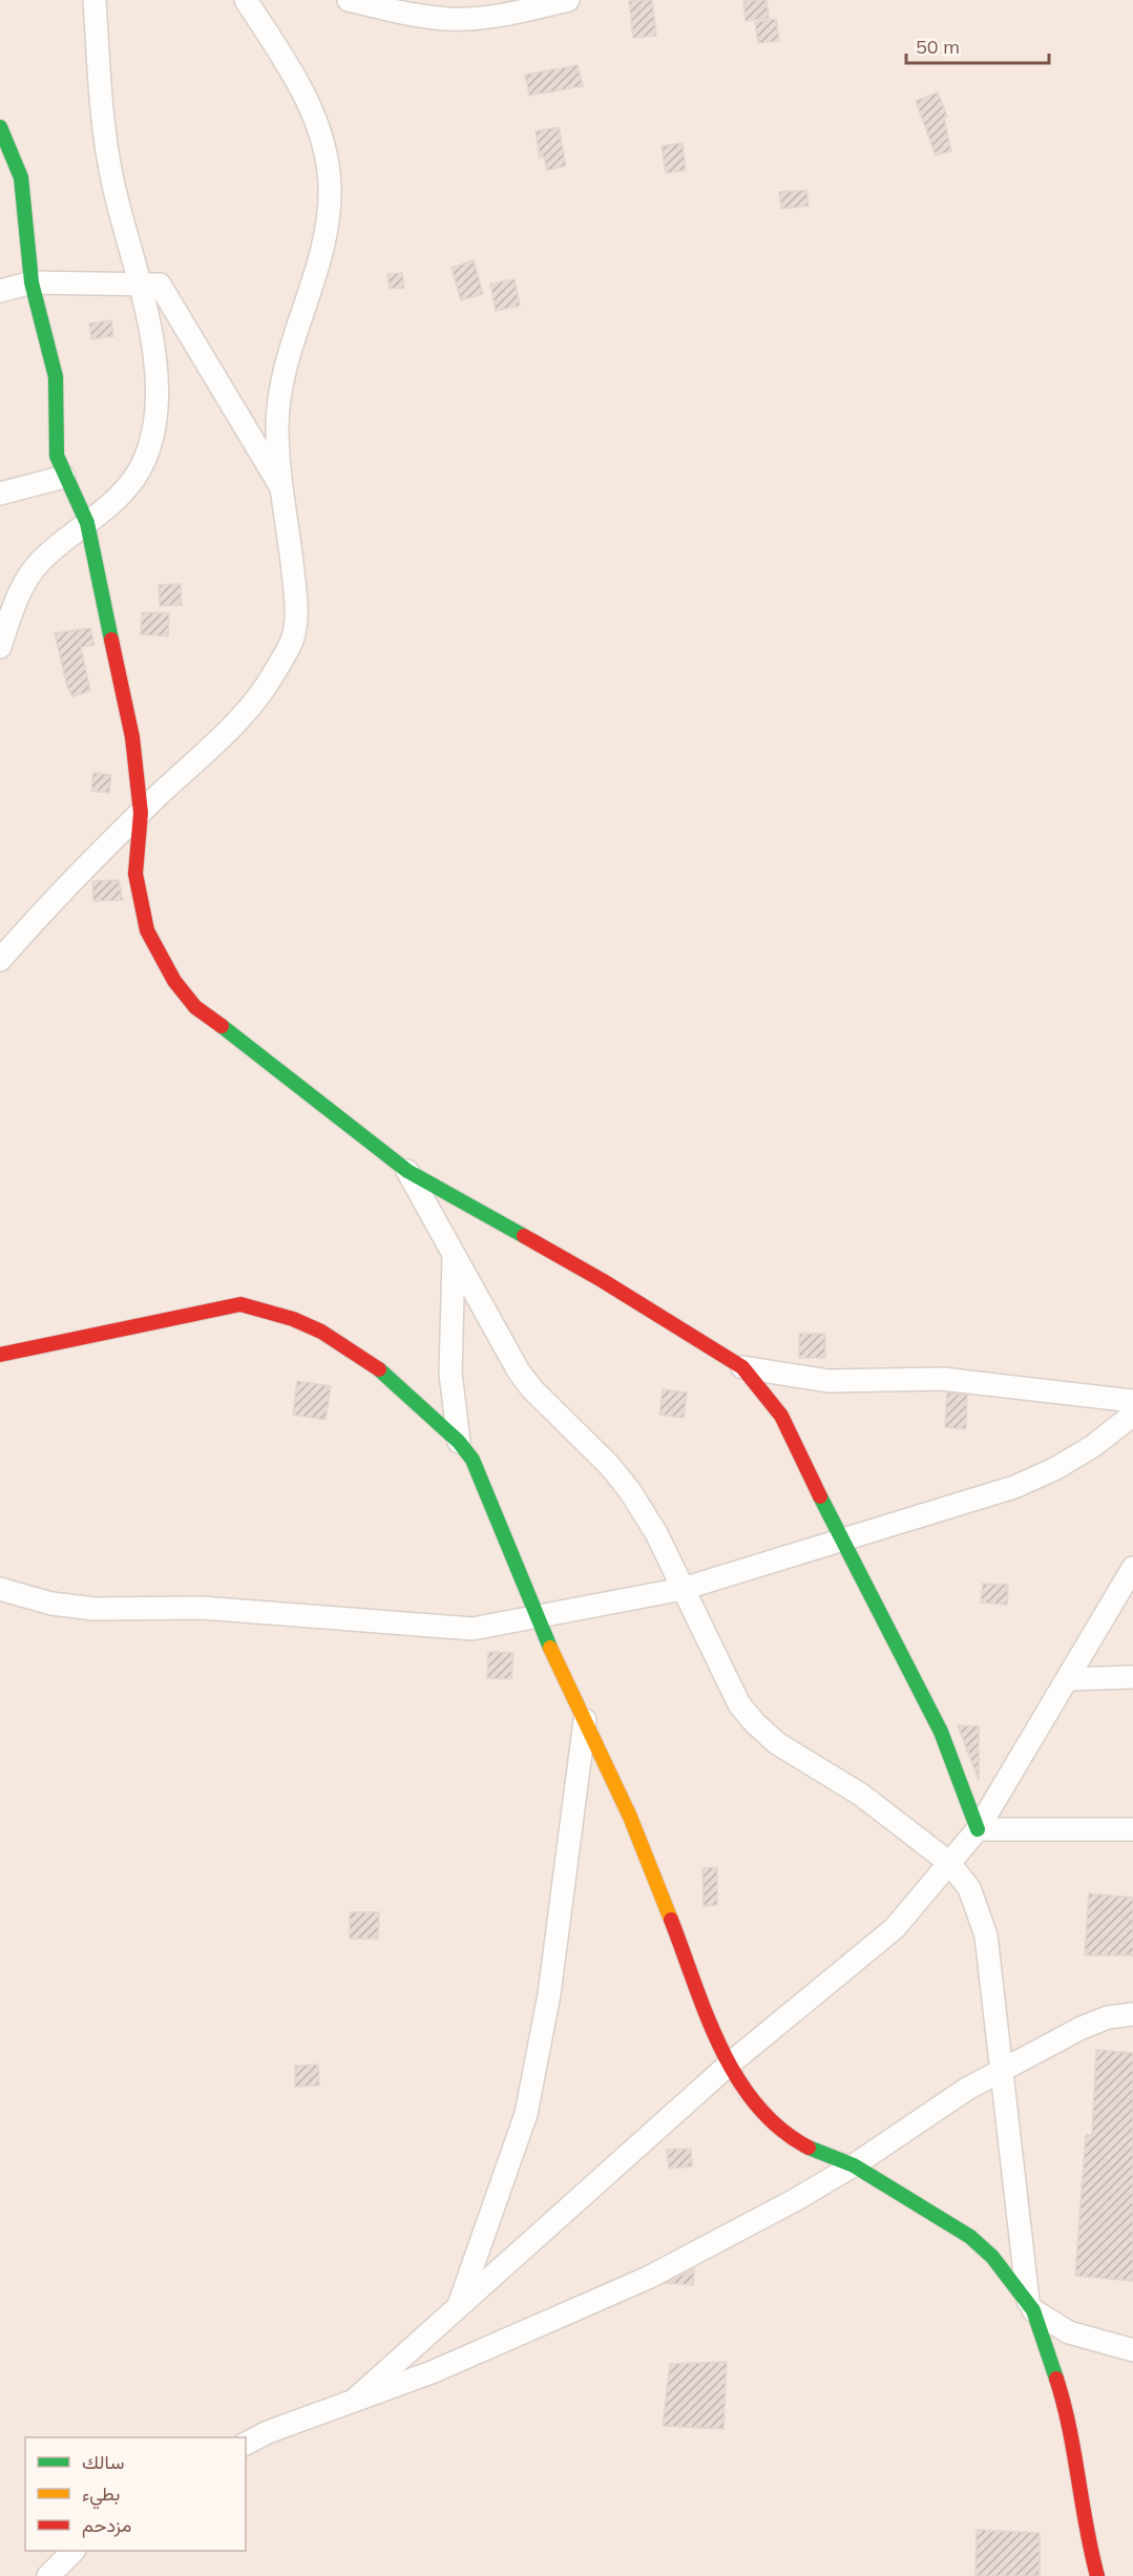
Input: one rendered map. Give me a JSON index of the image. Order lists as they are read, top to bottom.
{
  "legend": ["سالك", "بطيء", "مزدحم"],
  "scale_bar": "50 m"
}
